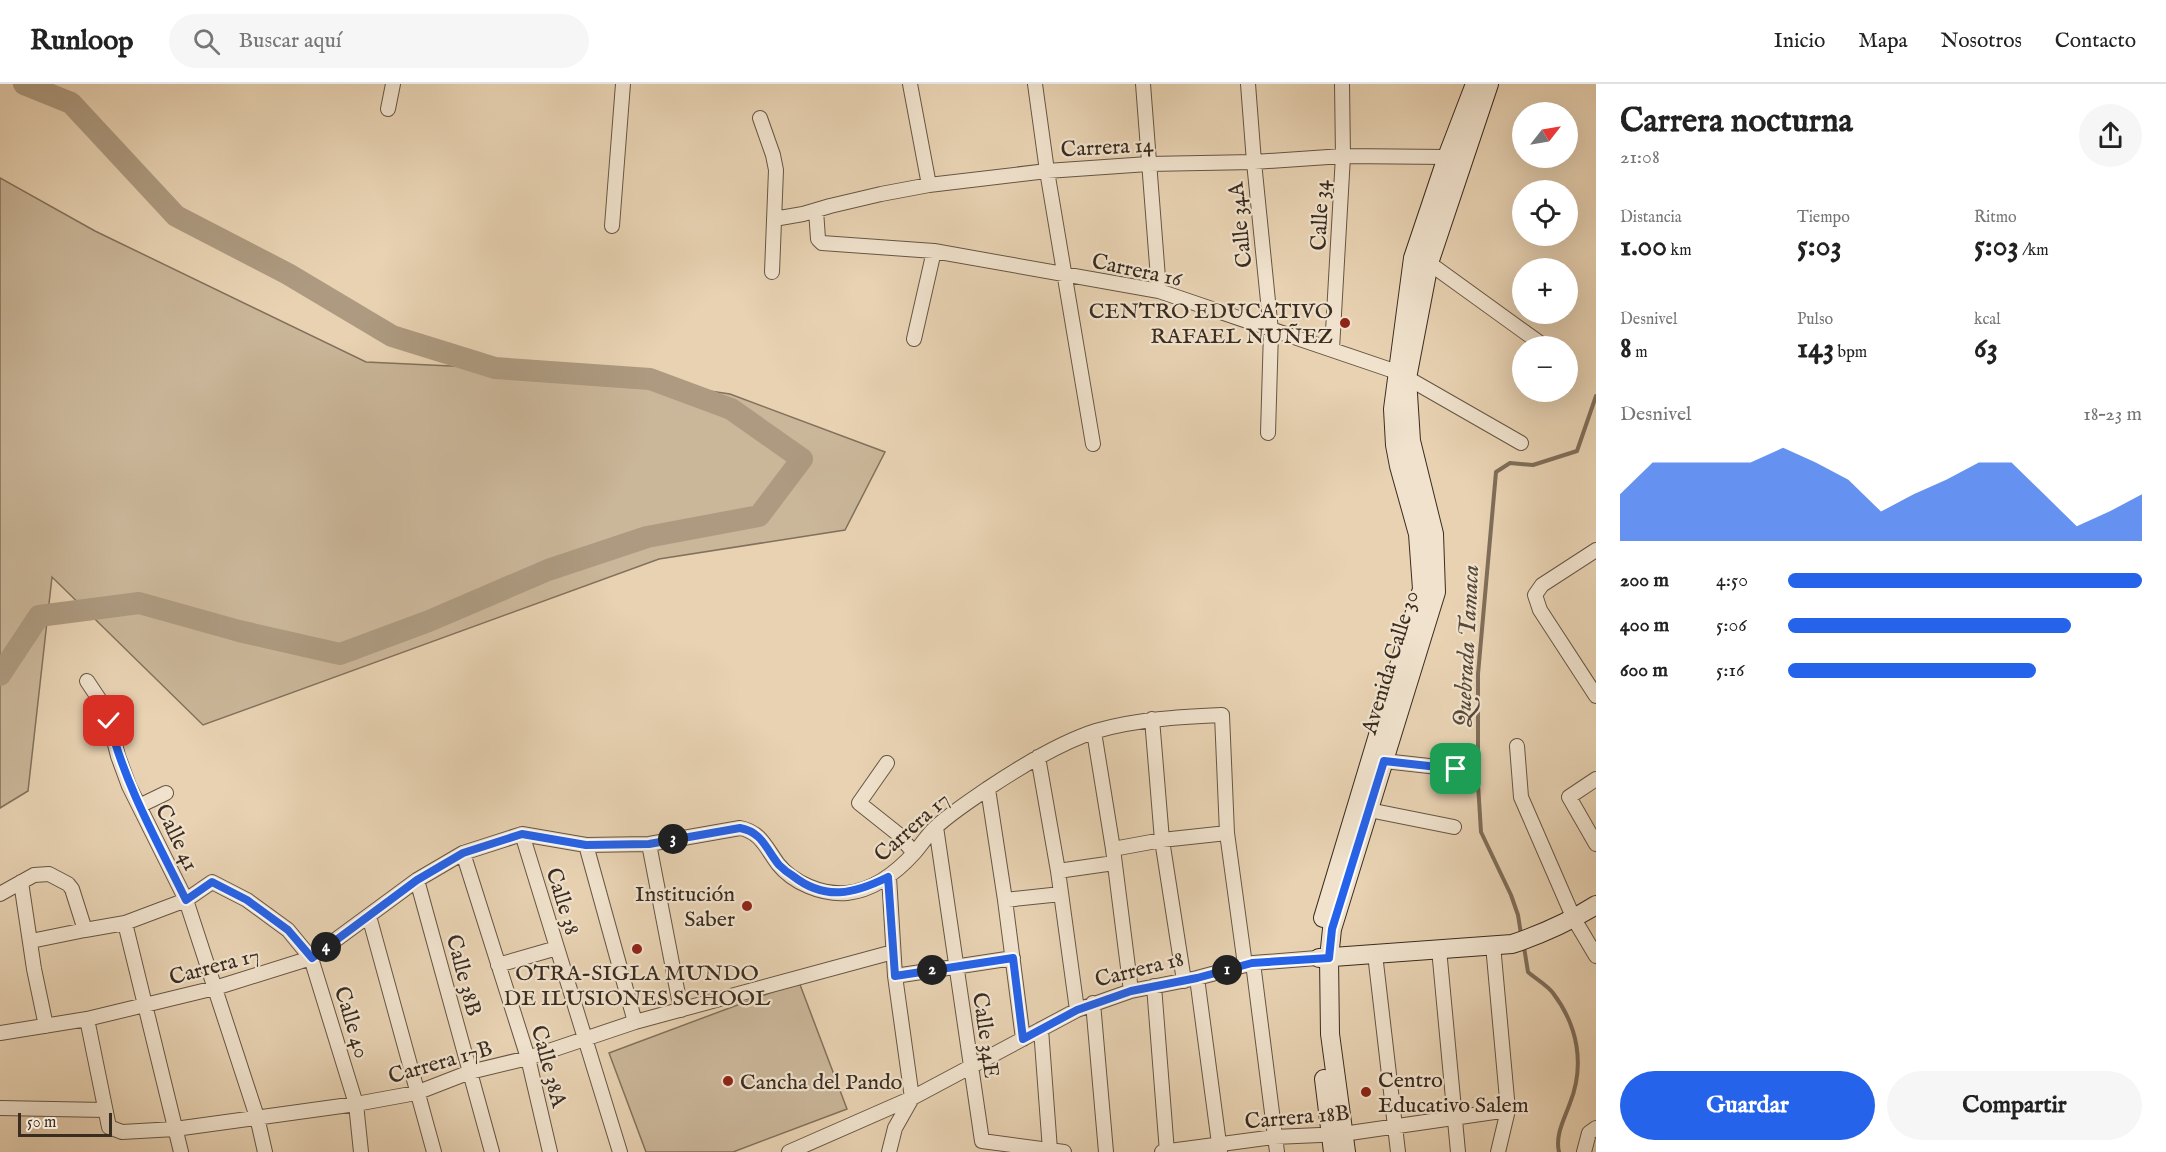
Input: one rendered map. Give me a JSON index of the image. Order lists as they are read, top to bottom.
{
  "streets": {
    "main road": ["Avenida Calle 30", "Carrera 18"],
    "street": [
      "Carrera 14",
      "Calle 34",
      "Calle 34A",
      "Carrera 16",
      "Carrera 17",
      "Calle 41",
      "Calle 38",
      "Calle 38B",
      "Calle 40",
      "Calle 34E",
      "Carrera 17B",
      "Calle 38A",
      "Carrera 18B"
    ]
  },
  "crossings": [
    ["Carrera 14", "Calle 34"],
    ["Carrera 14", "Calle 34A"],
    ["Carrera 14", "Carrera 16"],
    ["Carrera 14", "Avenida Calle 30"],
    ["Calle 34", "Carrera 16"],
    ["Calle 34A", "Carrera 16"],
    ["Carrera 16", "Avenida Calle 30"],
    ["Avenida Calle 30", "Carrera 18"],
    ["Avenida Calle 30", "Carrera 18B"],
    ["Carrera 17", "Calle 41"],
    ["Carrera 17", "Calle 38"],
    ["Carrera 17", "Calle 38B"],
    ["Carrera 17", "Calle 40"],
    ["Carrera 17", "Calle 34E"],
    ["Carrera 17", "Calle 38A"],
    ["Calle 41", "Calle 40"],
    ["Calle 41", "Carrera 17B"],
    ["Calle 38", "Carrera 17B"],
    ["Carrera 18", "Calle 34E"],
    ["Calle 38B", "Carrera 17B"],
    ["Calle 40", "Carrera 17B"],
    ["Carrera 17B", "Calle 38A"]
  ],
  "water": ["Quebrada Tamaca"],
  "places": [
    "CENTRO EDUCATIVO RAFAEL NUÑEZ",
    "Institución Saber",
    "OTRA-SIGLA MUNDO DE ILUSIONES SCHOOL",
    "Cancha del Pando",
    "Centro Educativo Salem"
  ],
  "scale_bar": "50 m",
  "north": "top right",
  "page": {
    "header": "Runloop",
    "search": "Buscar aquí",
    "nav": [
      "Inicio",
      "Mapa",
      "Nosotros",
      "Contacto"
    ],
    "heading": ["Carrera nocturna", "21:08"],
    "map_buttons": ["+", "−"],
    "stats": [
      ["Distancia", "1.00 km"],
      ["Tiempo", "5:03"],
      ["Ritmo", "5:03 /km"],
      ["Desnivel", "8 m"],
      ["Pulso", "143 bpm"],
      ["kcal", "63"]
    ],
    "chart": ["Desnivel", "18–23 m"],
    "list": [
      {
        "name": "200 m",
        "note": "4:50"
      },
      {
        "name": "400 m",
        "note": "5:06"
      },
      {
        "name": "600 m",
        "note": "5:16"
      }
    ],
    "pins": [
      "3",
      "4",
      "1",
      "2"
    ],
    "buttons": ["Guardar", "Compartir"],
    "scale": "50 m"
  }
}
